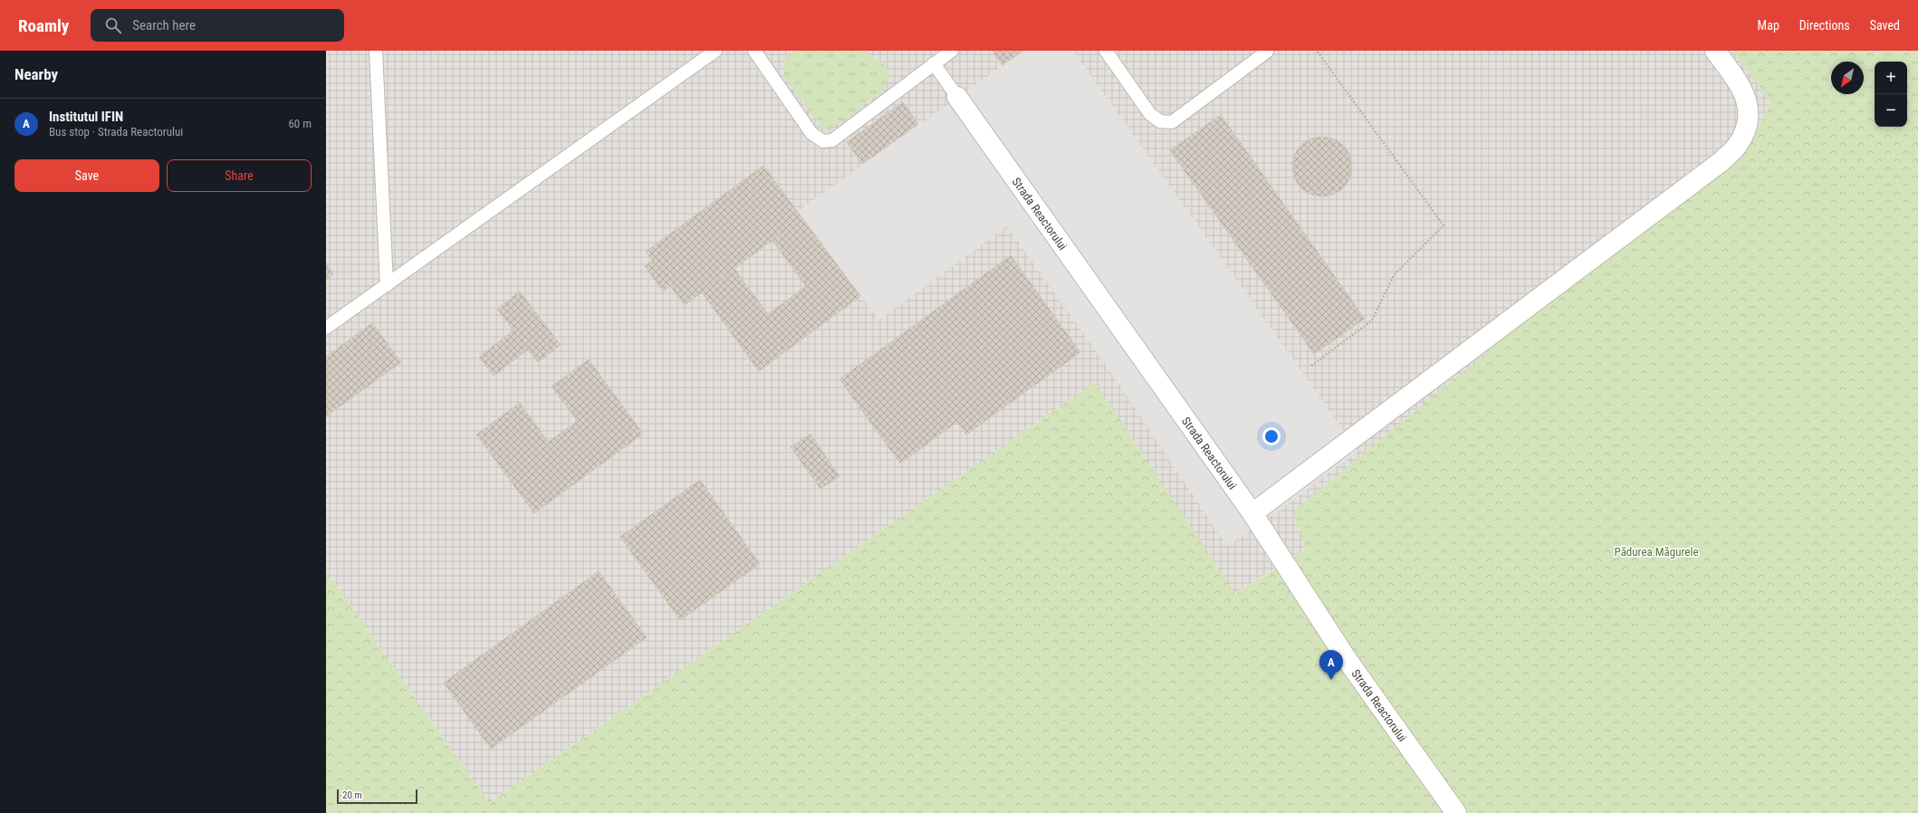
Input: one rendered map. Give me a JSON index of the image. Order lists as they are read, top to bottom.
{
  "streets": {
    "street": ["Strada Reactorului"]
  },
  "parks": ["Pădurea Măgurele"],
  "scale_bar": "20 m",
  "north": "bottom left",
  "page": {
    "header": "Roamly",
    "search": "Search here",
    "nav": ["Map", "Directions", "Saved"],
    "heading": "Nearby",
    "map_buttons": ["+", "−"],
    "list": [
      {
        "mark": "A",
        "name": "Institutul IFIN",
        "note": "Bus stop · Strada Reactorului",
        "value": "60 m"
      }
    ],
    "buttons": ["Save", "Share"],
    "pins": "A",
    "scale": "20 m"
  }
}
